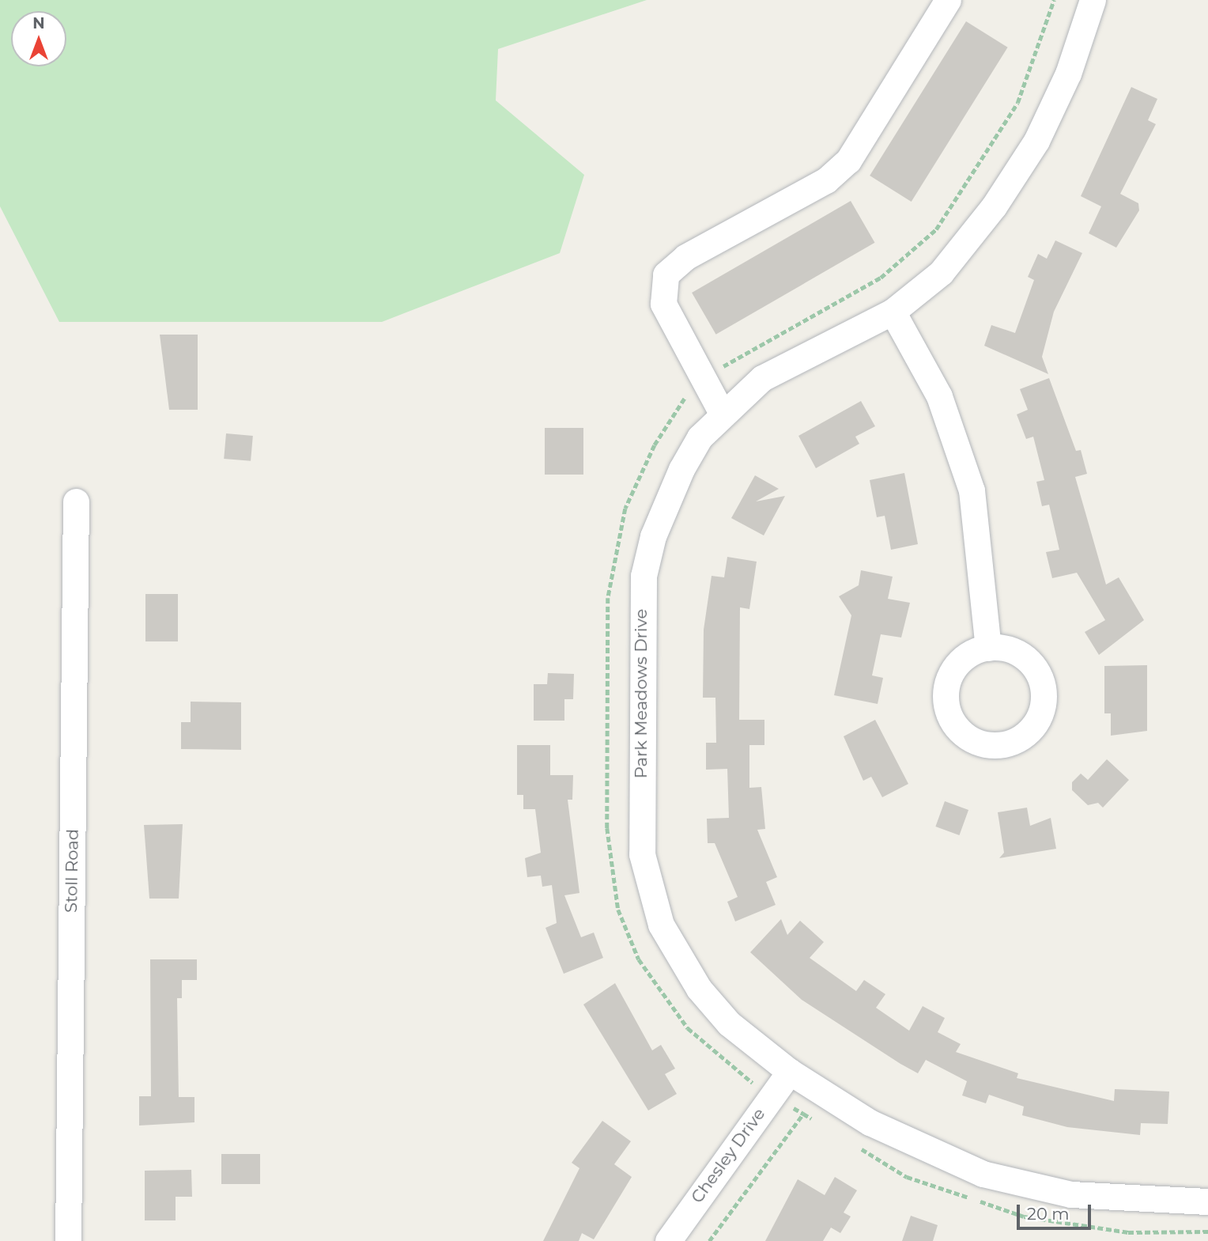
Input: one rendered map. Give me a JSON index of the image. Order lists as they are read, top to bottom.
{
  "streets": {
    "street": ["Park Meadows Drive", "Stoll Road", "Chesley Drive"]
  },
  "crossings": [
    ["Park Meadows Drive", "Chesley Drive"]
  ],
  "scale_bar": "20 m",
  "north": "top"
}
